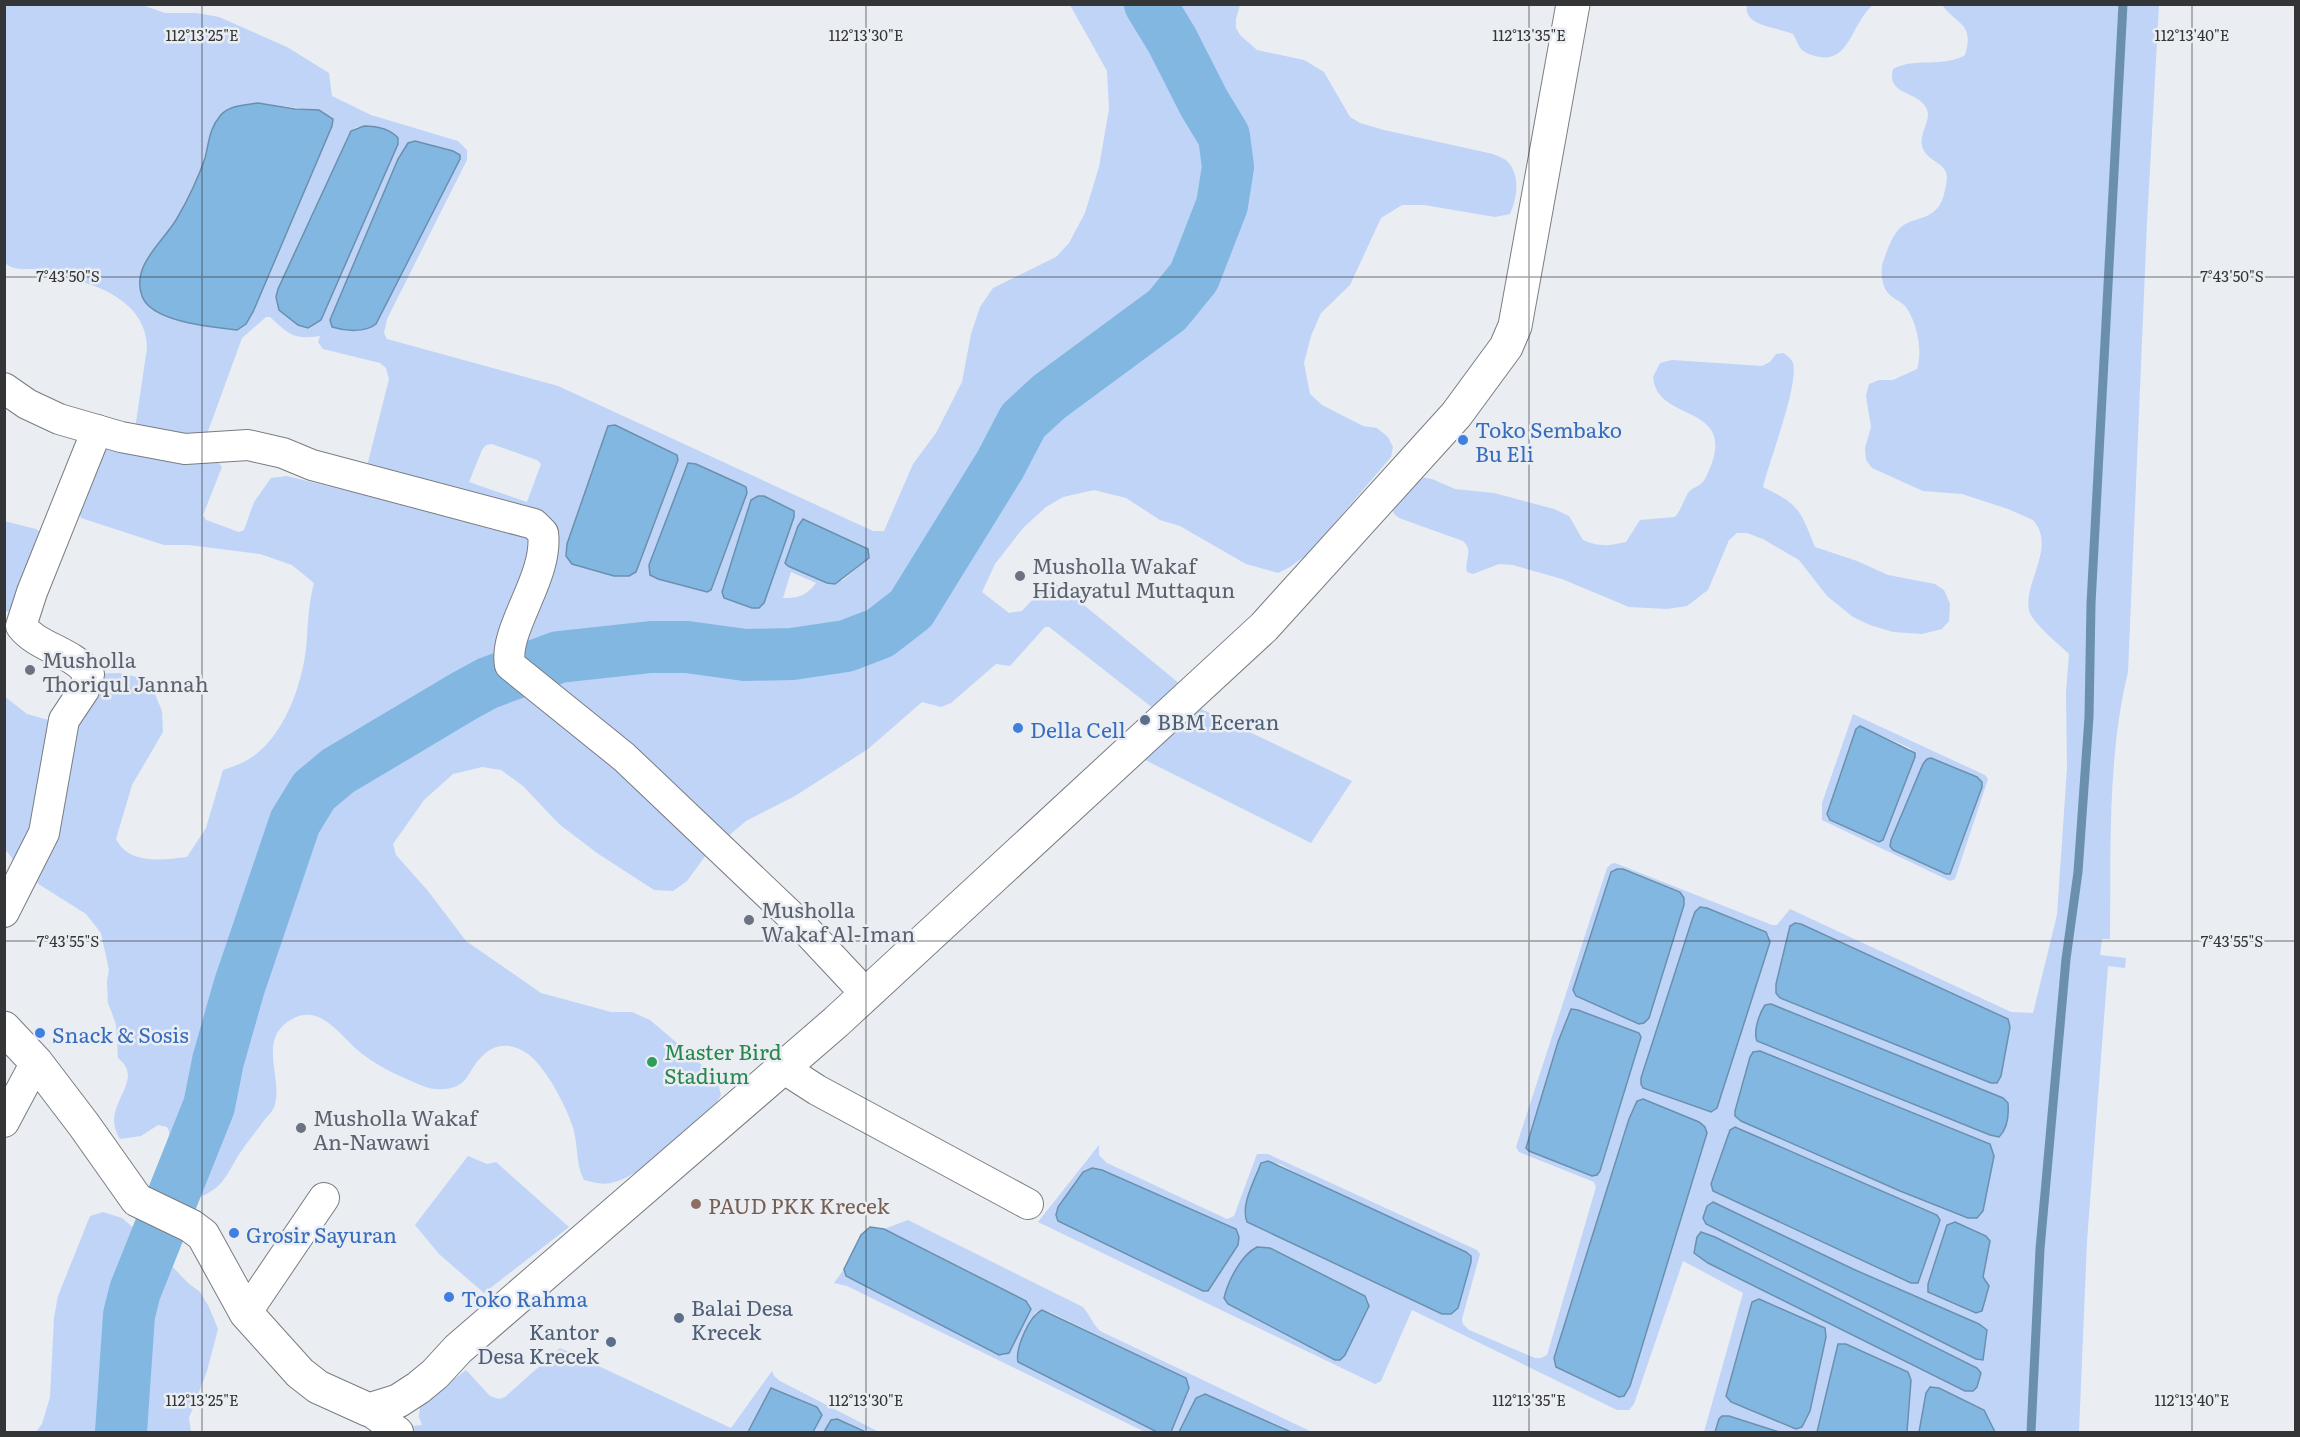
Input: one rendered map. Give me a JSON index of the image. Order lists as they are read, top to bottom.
{
  "places": [
    "Toko Sembako Bu Eli",
    "Musholla Wakaf Hidayatul Muttaqun",
    "Musholla Thoriqul Jannah",
    "BBM Eceran",
    "Della Cell",
    "Musholla Wakaf Al-Iman",
    "Snack & Sosis",
    "Master Bird Stadium",
    "Musholla Wakaf An-Nawawi",
    "PAUD PKK Krecek",
    "Grosir Sayuran",
    "Toko Rahma",
    "Balai Desa Krecek",
    "Kantor Desa Krecek"
  ],
  "coordinates": [
    "112°13'25\"E",
    "112°13'30\"E",
    "112°13'35\"E",
    "112°13'40\"E",
    "7°43'50\"S",
    "7°43'55\"S"
  ]
}
